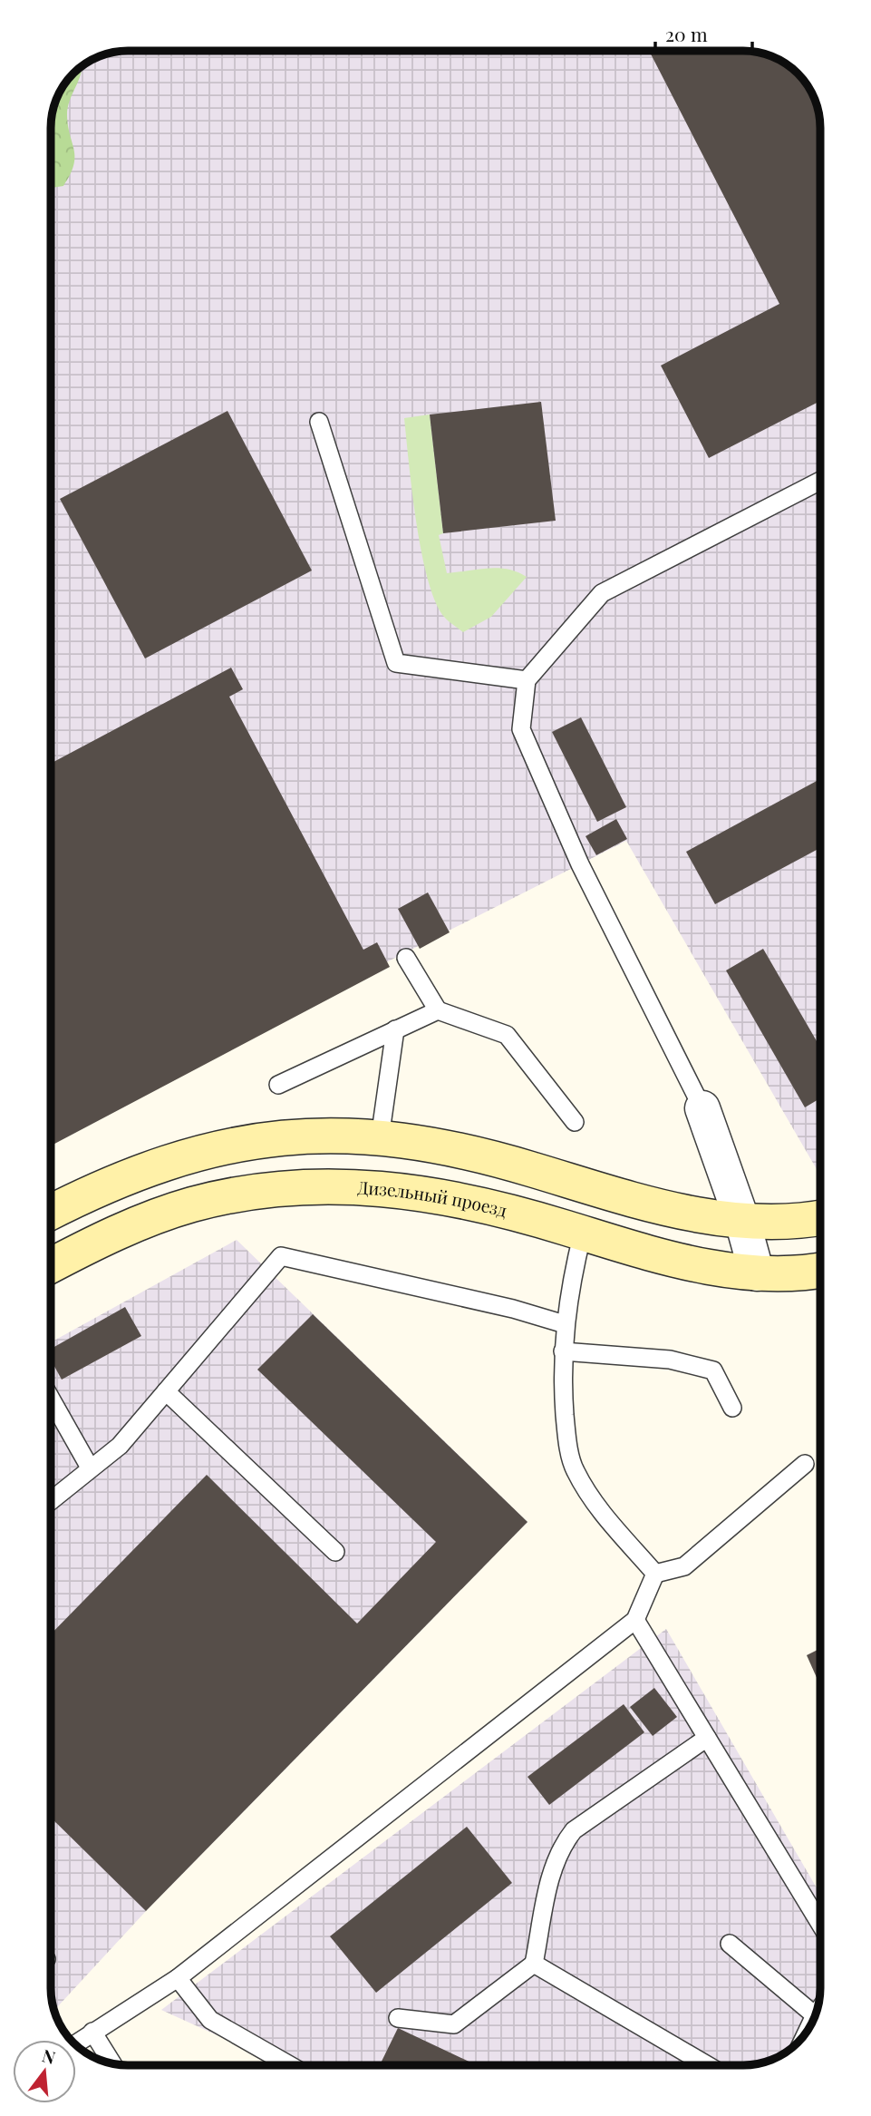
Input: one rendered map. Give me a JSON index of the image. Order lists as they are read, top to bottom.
{
  "streets": {
    "street": ["Дизельный проезд"]
  },
  "scale_bar": "20 m",
  "north": "top"
}
